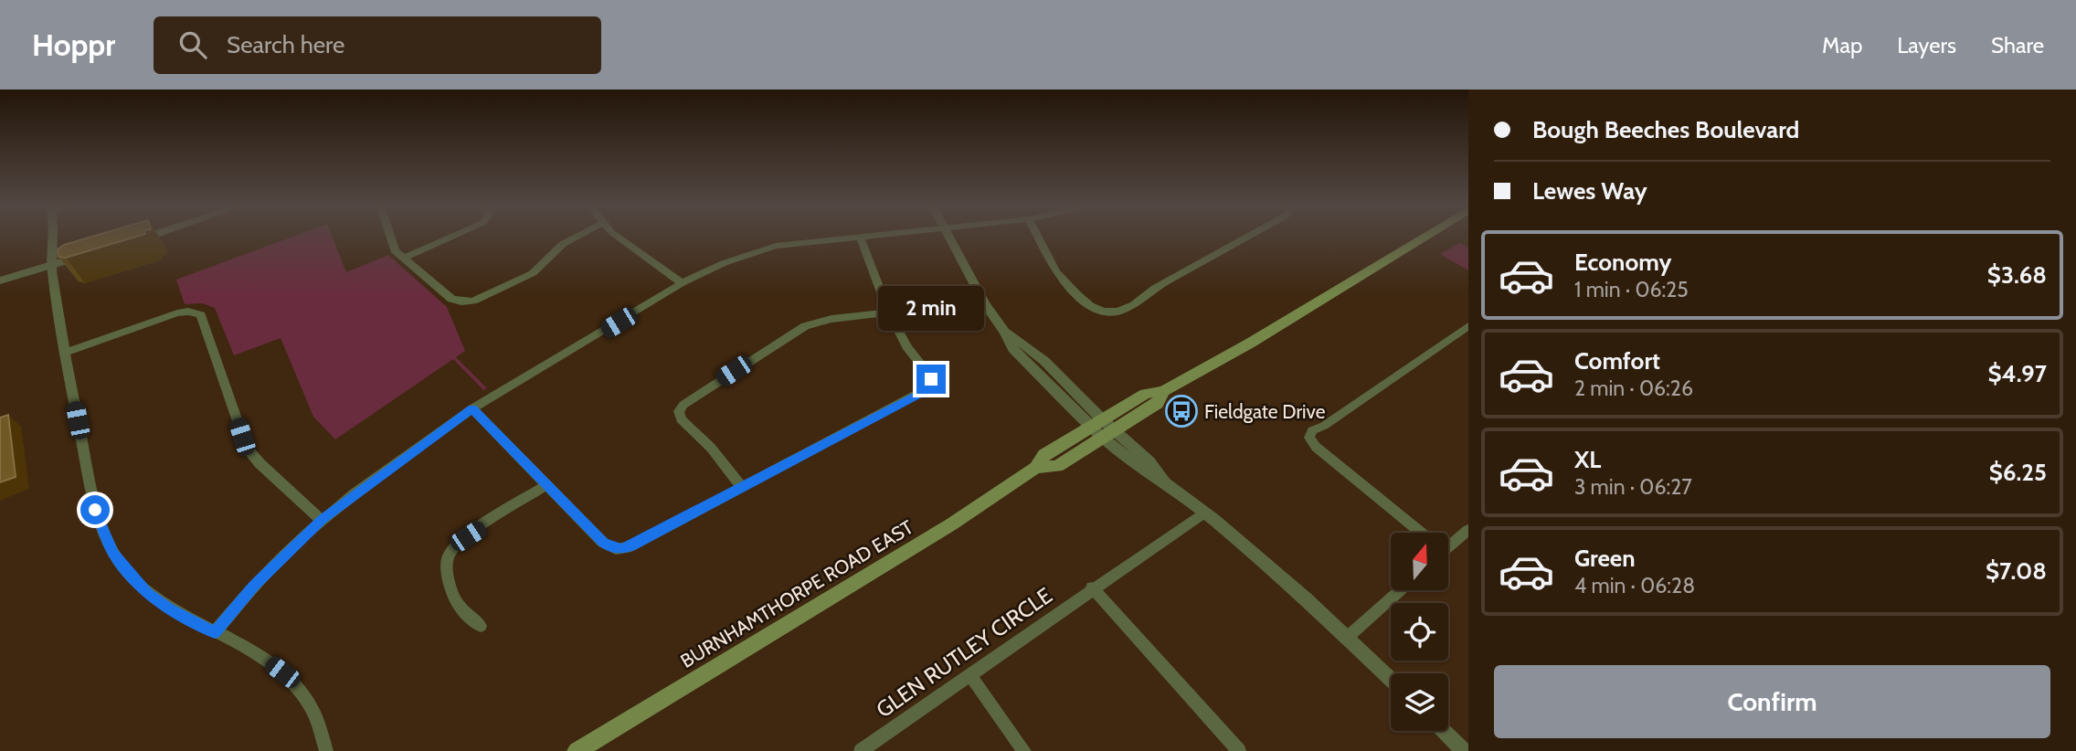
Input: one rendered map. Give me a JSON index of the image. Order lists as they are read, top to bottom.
{
  "streets": {
    "main road": ["BURNHAMTHORPE ROAD EAST"],
    "street": ["GLEN RUTLEY CIRCLE"]
  },
  "places": {
    "bus stop": ["Fieldgate Drive"]
  },
  "north": "top",
  "page": {
    "header": "Hoppr",
    "search": "Search here",
    "nav": ["Map", "Layers", "Share"],
    "banner": ["Bough Beeches Boulevard", "Lewes Way"],
    "list": [
      {
        "name": "Economy",
        "note": "1 min · 06:25",
        "value": "$3.68"
      },
      {
        "name": "Comfort",
        "note": "2 min · 06:26",
        "value": "$4.97"
      },
      {
        "name": "XL",
        "note": "3 min · 06:27",
        "value": "$6.25"
      },
      {
        "name": "Green",
        "note": "4 min · 06:28",
        "value": "$7.08"
      }
    ],
    "bubble": "2 min",
    "buttons": "Confirm"
  }
}
